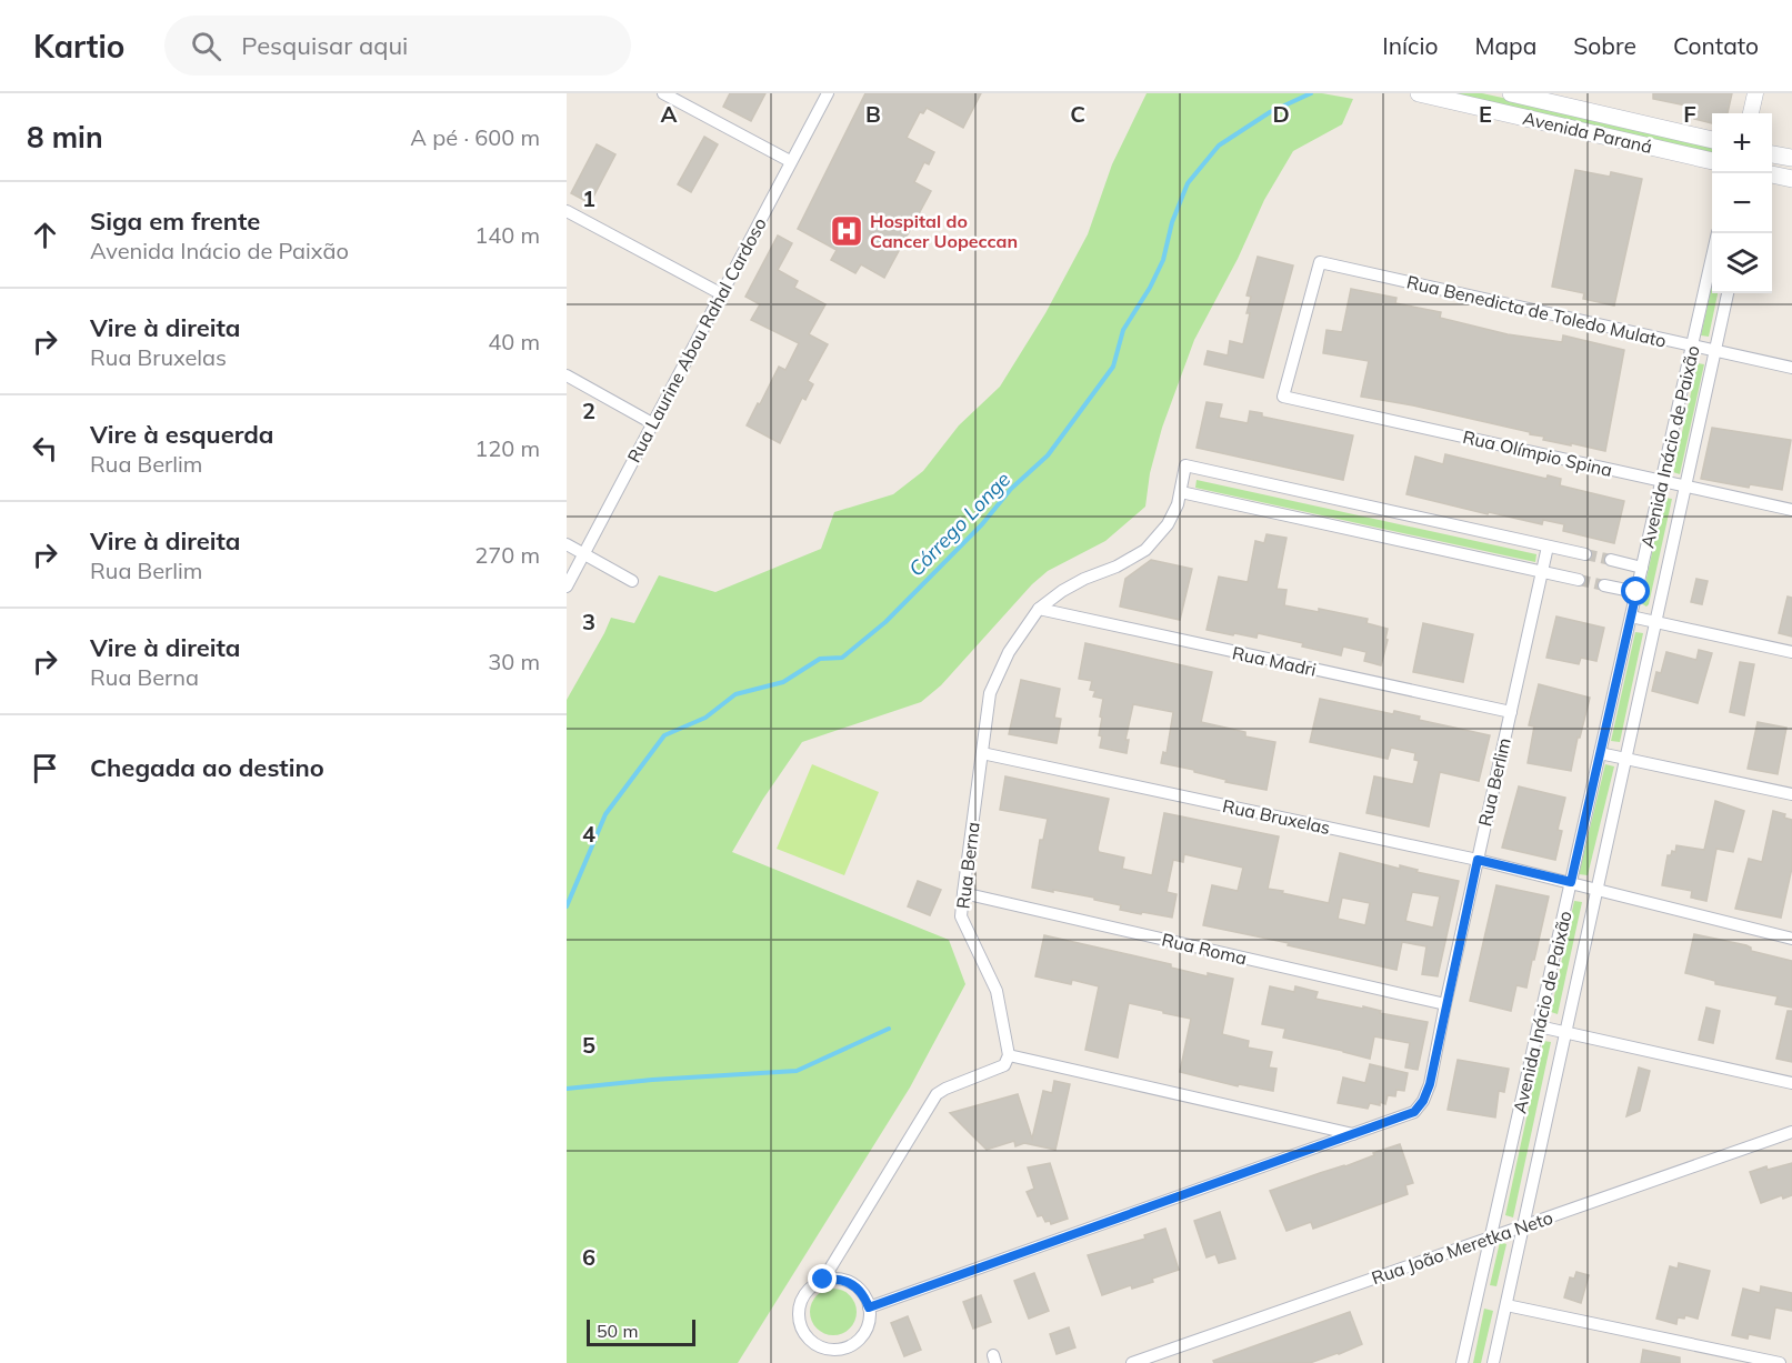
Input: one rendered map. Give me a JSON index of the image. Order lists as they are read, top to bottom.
{
  "streets": {
    "main road": ["Avenida Paraná"],
    "street": [
      "Rua Benedicta de Toledo Mulato",
      "Rua Laurine Abou Rahal Cardoso",
      "Avenida Inácio de Paixão",
      "Rua Olímpio Spina",
      "Rua Madri",
      "Rua Berlim",
      "Rua Bruxelas",
      "Rua Berna",
      "Rua Roma",
      "Rua João Meretka Neto"
    ]
  },
  "crossings": [
    ["Rua Benedicta de Toledo Mulato", "Avenida Inácio de Paixão"],
    ["Rua Benedicta de Toledo Mulato", "Rua Olímpio Spina"],
    ["Avenida Inácio de Paixão", "Rua Olímpio Spina"],
    ["Avenida Inácio de Paixão", "Rua Bruxelas"],
    ["Avenida Inácio de Paixão", "Rua João Meretka Neto"],
    ["Rua Madri", "Rua Berlim"],
    ["Rua Madri", "Rua Berna"],
    ["Rua Berlim", "Rua Bruxelas"],
    ["Rua Berlim", "Rua Berna"],
    ["Rua Berlim", "Rua Roma"],
    ["Rua Bruxelas", "Rua Berna"],
    ["Rua Berna", "Rua Roma"]
  ],
  "water": ["Córrego Longe"],
  "places": {
    "hospital": ["Hospital do Cancer Uopeccan"]
  },
  "scale_bar": "50 m",
  "page": {
    "header": "Kartio",
    "search": "Pesquisar aqui",
    "nav": [
      "Início",
      "Mapa",
      "Sobre",
      "Contato"
    ],
    "heading": ["8 min", "A pé · 600 m"],
    "map_buttons": ["+", "−"],
    "list": [
      ["Siga em frente", "Avenida Inácio de Paixão", "140 m"],
      ["Vire à direita", "Rua Bruxelas", "40 m"],
      ["Vire à esquerda", "Rua Berlim", "120 m"],
      ["Vire à direita", "Rua Berlim", "270 m"],
      ["Vire à direita", "Rua Berna", "30 m"],
      "Chegada ao destino"
    ],
    "scale": "50 m"
  },
  "grid": {
    "columns": [
      "A",
      "B",
      "C",
      "D",
      "E",
      "F"
    ],
    "rows": [
      "1",
      "2",
      "3",
      "4",
      "5",
      "6"
    ]
  }
}
